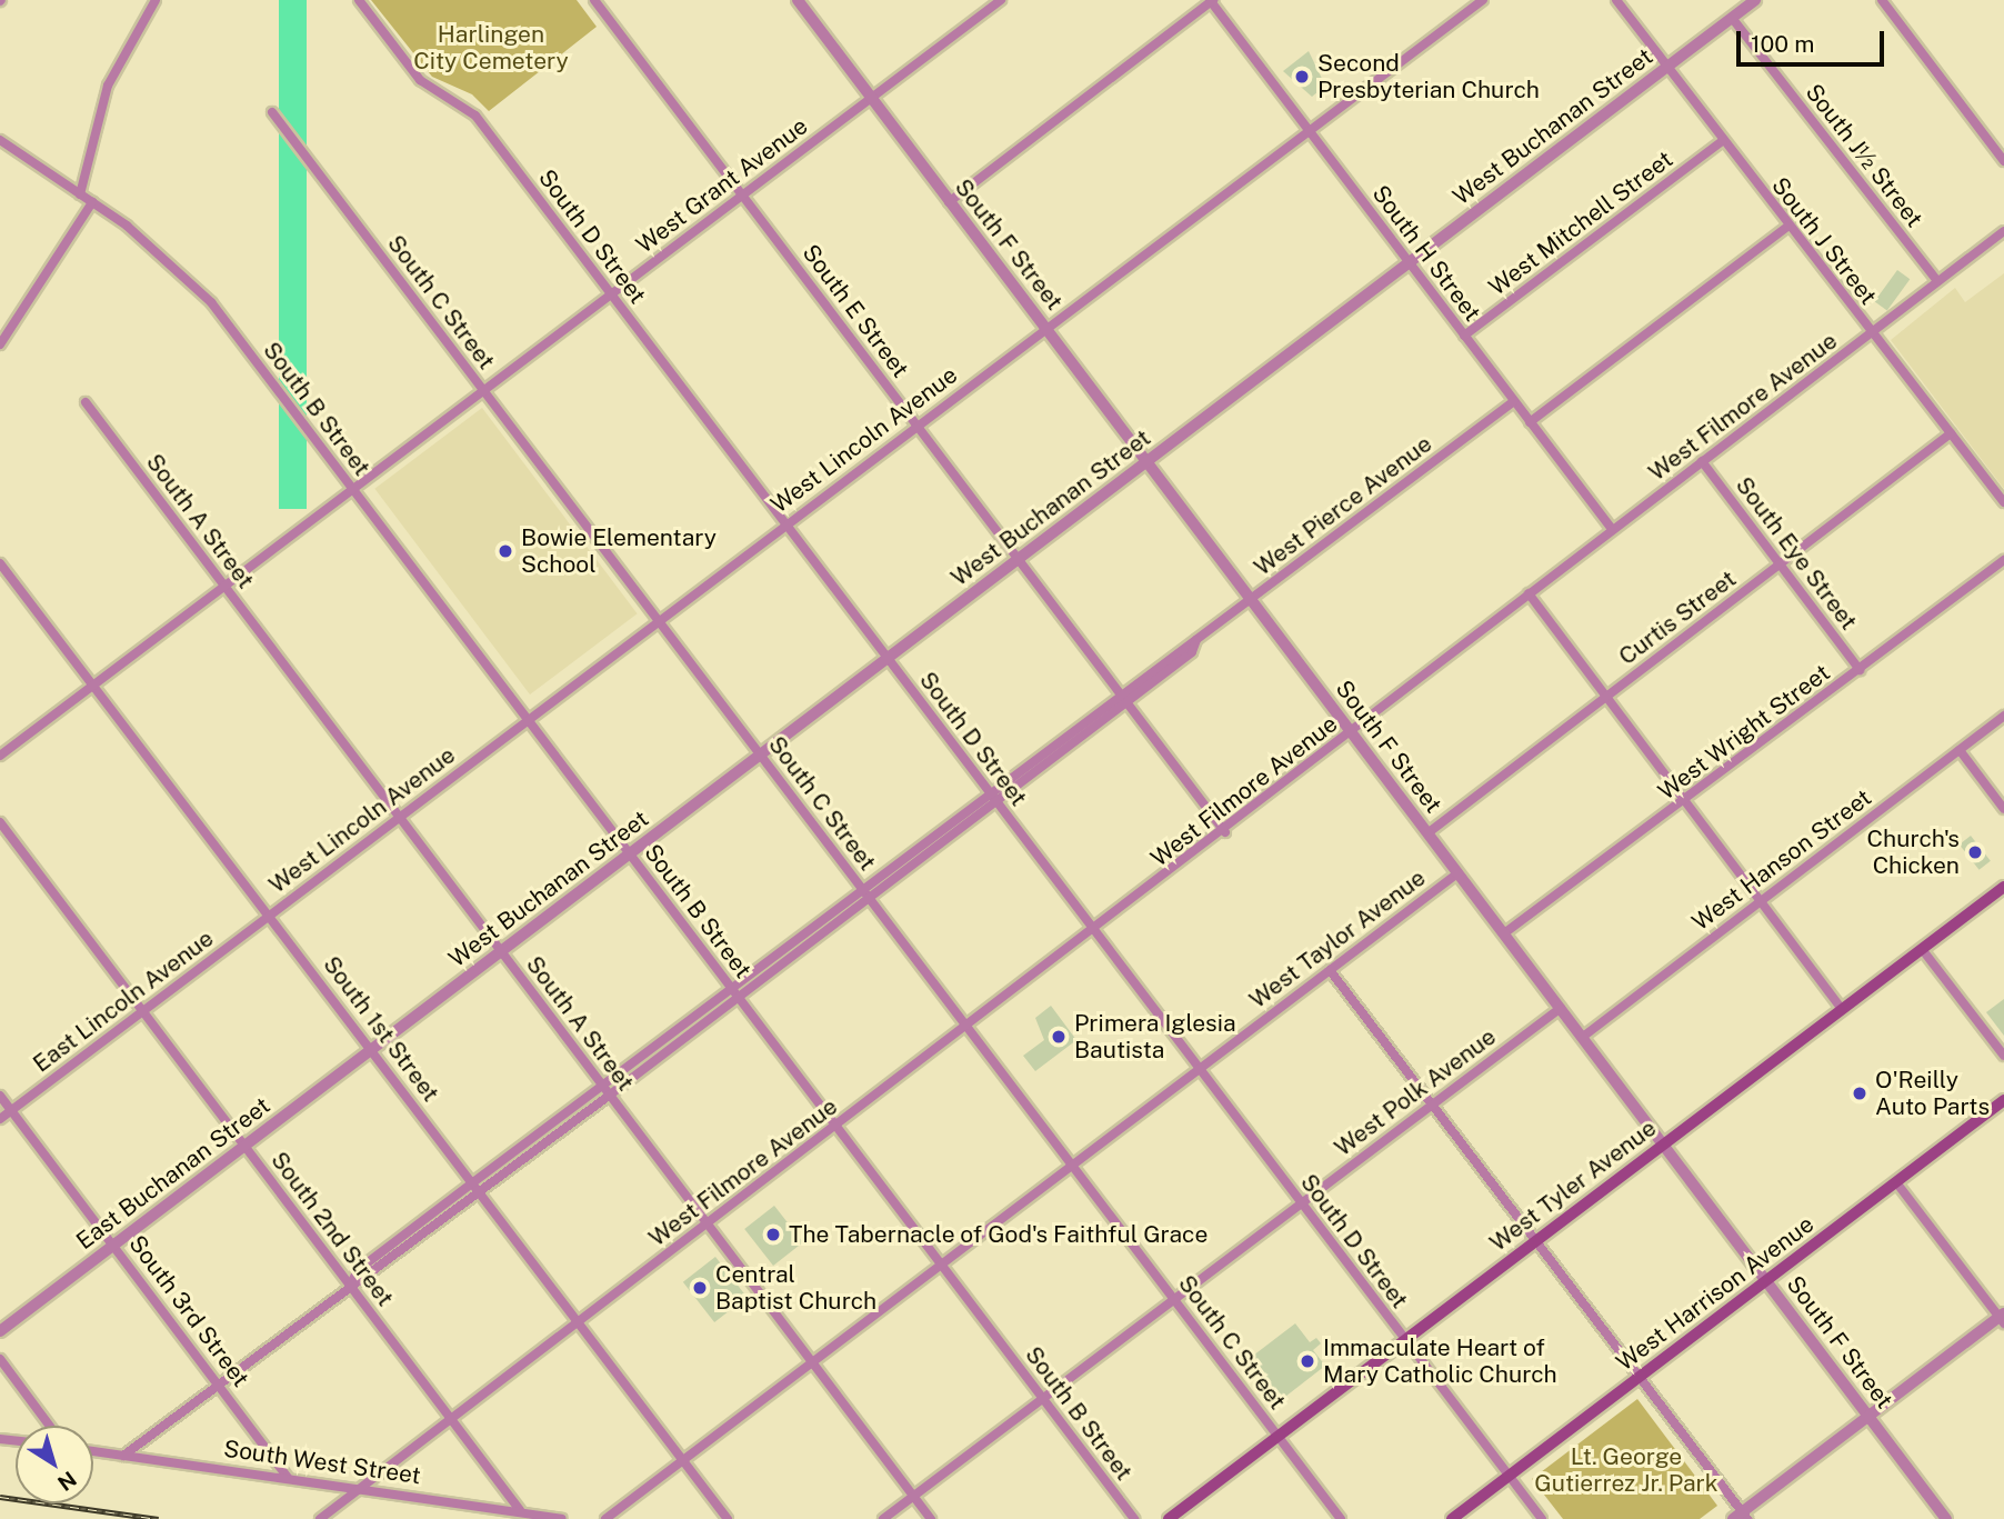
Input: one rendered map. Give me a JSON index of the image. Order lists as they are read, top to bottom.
{
  "streets": {
    "main road": ["West Tyler Avenue", "West Harrison Avenue"],
    "street": [
      "West Buchanan Street",
      "South J½ Street",
      "West Grant Avenue",
      "West Mitchell Street",
      "South D Street",
      "South J Street",
      "South F Street",
      "South H Street",
      "South C Street",
      "South E Street",
      "West Filmore Avenue",
      "South B Street",
      "West Lincoln Avenue",
      "West Pierce Avenue",
      "South A Street",
      "South Eye Street",
      "Curtis Street",
      "West Wright Street",
      "West Hanson Street",
      "West Taylor Avenue",
      "East Lincoln Avenue",
      "South 1st Street",
      "West Polk Avenue",
      "East Buchanan Street",
      "South 2nd Street",
      "South 3rd Street",
      "South West Street"
    ]
  },
  "crossings": [
    ["West Buchanan Street", "South J½ Street"],
    ["West Buchanan Street", "South D Street"],
    ["West Buchanan Street", "South J Street"],
    ["West Buchanan Street", "South F Street"],
    ["West Buchanan Street", "South H Street"],
    ["West Buchanan Street", "South C Street"],
    ["West Buchanan Street", "South E Street"],
    ["West Buchanan Street", "South B Street"],
    ["West Buchanan Street", "South A Street"],
    ["West Buchanan Street", "South 1st Street"],
    ["West Buchanan Street", "East Buchanan Street"],
    ["South J½ Street", "West Filmore Avenue"],
    ["West Grant Avenue", "South D Street"],
    ["West Grant Avenue", "South F Street"],
    ["West Grant Avenue", "South C Street"],
    ["West Grant Avenue", "South E Street"],
    ["West Grant Avenue", "South B Street"],
    ["West Grant Avenue", "South A Street"],
    ["West Grant Avenue", "South 1st Street"],
    ["West Mitchell Street", "South J Street"],
    ["West Mitchell Street", "South H Street"],
    ["South D Street", "West Filmore Avenue"],
    ["South D Street", "West Lincoln Avenue"],
    ["South D Street", "West Pierce Avenue"],
    ["South D Street", "West Taylor Avenue"],
    ["South D Street", "West Polk Avenue"],
    ["South D Street", "West Tyler Avenue"],
    ["South D Street", "West Harrison Avenue"],
    ["South J Street", "West Filmore Avenue"],
    ["South J Street", "Curtis Street"],
    ["South F Street", "West Filmore Avenue"],
    ["South F Street", "West Lincoln Avenue"],
    ["South F Street", "West Pierce Avenue"],
    ["South F Street", "Curtis Street"],
    ["South F Street", "West Wright Street"],
    ["South F Street", "West Hanson Street"],
    ["South F Street", "West Taylor Avenue"],
    ["South F Street", "West Polk Avenue"],
    ["South F Street", "West Tyler Avenue"],
    ["South F Street", "West Harrison Avenue"],
    ["South H Street", "West Filmore Avenue"],
    ["South H Street", "West Lincoln Avenue"],
    ["South H Street", "West Pierce Avenue"],
    ["South C Street", "West Filmore Avenue"],
    ["South C Street", "West Lincoln Avenue"],
    ["South C Street", "West Pierce Avenue"],
    ["South C Street", "West Taylor Avenue"],
    ["South C Street", "West Polk Avenue"],
    ["South C Street", "West Tyler Avenue"],
    ["South E Street", "West Filmore Avenue"],
    ["South E Street", "West Lincoln Avenue"],
    ["South E Street", "West Pierce Avenue"],
    ["West Filmore Avenue", "South B Street"],
    ["West Filmore Avenue", "South A Street"],
    ["West Filmore Avenue", "South Eye Street"],
    ["West Filmore Avenue", "South 1st Street"],
    ["West Filmore Avenue", "South 2nd Street"],
    ["West Filmore Avenue", "South West Street"],
    ["South B Street", "West Lincoln Avenue"],
    ["South B Street", "West Pierce Avenue"],
    ["South B Street", "West Taylor Avenue"],
    ["South B Street", "West Polk Avenue"],
    ["West Lincoln Avenue", "South A Street"],
    ["West Lincoln Avenue", "East Lincoln Avenue"],
    ["West Lincoln Avenue", "South 1st Street"],
    ["West Pierce Avenue", "South A Street"],
    ["West Pierce Avenue", "South 1st Street"],
    ["West Pierce Avenue", "South 2nd Street"],
    ["South A Street", "West Taylor Avenue"],
    ["South A Street", "West Polk Avenue"],
    ["South Eye Street", "Curtis Street"],
    ["South Eye Street", "West Wright Street"],
    ["West Taylor Avenue", "South 1st Street"],
    ["East Lincoln Avenue", "South 1st Street"],
    ["East Lincoln Avenue", "South 2nd Street"],
    ["East Lincoln Avenue", "South 3rd Street"],
    ["South 1st Street", "East Buchanan Street"],
    ["East Buchanan Street", "South 2nd Street"],
    ["East Buchanan Street", "South 3rd Street"],
    ["South 2nd Street", "South West Street"],
    ["South 3rd Street", "South West Street"]
  ],
  "parks": ["Harlingen City Cemetery", "Lt. George Gutierrez Jr. Park"],
  "places": [
    "Second Presbyterian Church",
    "Bowie Elementary School",
    "Church's Chicken",
    "Primera Iglesia Bautista",
    "O'Reilly Auto Parts",
    "The Tabernacle of God's Faithful Grace",
    "Central Baptist Church",
    "Immaculate Heart of Mary Catholic Church"
  ],
  "scale_bar": "100 m",
  "north": "bottom right"
}
